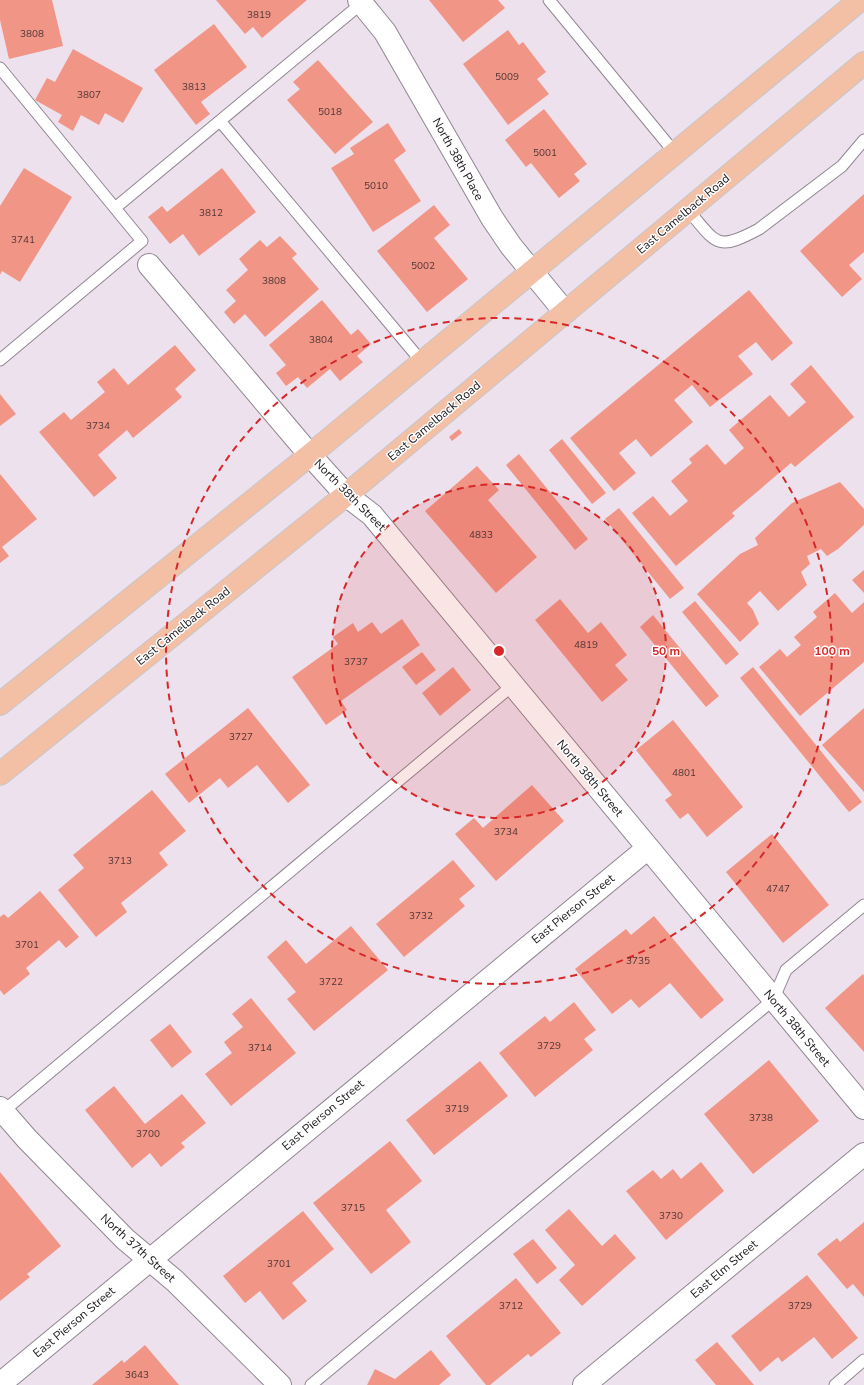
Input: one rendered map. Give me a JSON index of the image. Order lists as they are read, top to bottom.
{
  "streets": {
    "main road": ["East Camelback Road"],
    "street": [
      "North 38th Place",
      "North 38th Street",
      "East Pierson Street",
      "North 37th Street",
      "East Elm Street"
    ]
  },
  "crossings": [
    ["North 38th Place", "East Camelback Road"],
    ["East Camelback Road", "North 38th Street"],
    ["North 38th Street", "East Pierson Street"],
    ["East Pierson Street", "North 37th Street"]
  ],
  "house_numbers": [
    "3819",
    "3808",
    "5009",
    "3813",
    "3807",
    "5018",
    "5001",
    "5010",
    "3812",
    "3741",
    "5002",
    "3808",
    "3804",
    "3734",
    "4833",
    "4819",
    "3737",
    "3727",
    "4801",
    "3734",
    "3713",
    "4747",
    "3732",
    "3701",
    "3735",
    "3722",
    "3729",
    "3714",
    "3719",
    "3738",
    "3700",
    "3715",
    "3730",
    "3701",
    "3712",
    "3729",
    "3643"
  ],
  "rings": ["50 m", "100 m"]
}
